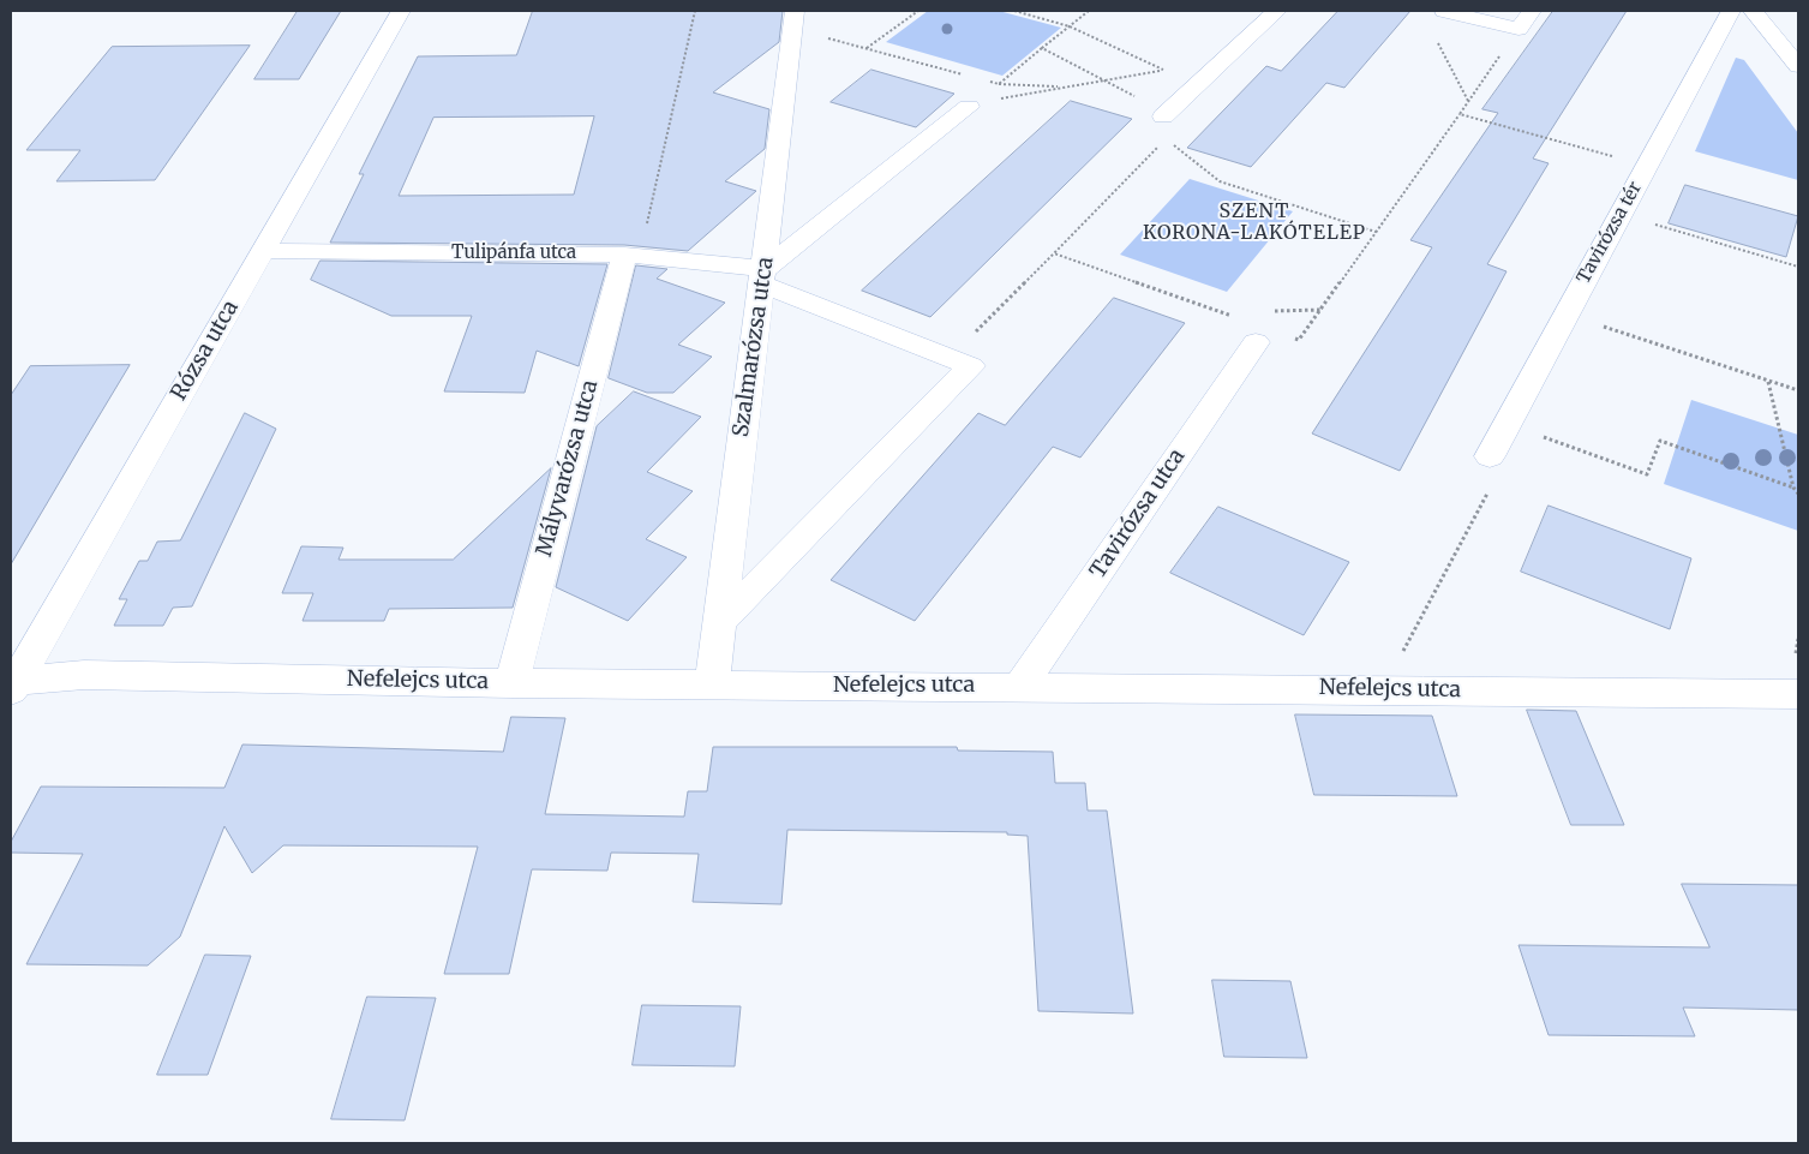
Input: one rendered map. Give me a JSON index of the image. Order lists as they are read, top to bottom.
{
  "streets": {
    "street": [
      "Tavirózsa tér",
      "Tulipánfa utca",
      "Szalmarózsa utca",
      "Rózsa utca",
      "Mályvarózsa utca",
      "Tavirózsa utca",
      "Nefelejcs utca"
    ]
  },
  "crossings": [
    ["Tulipánfa utca", "Szalmarózsa utca"],
    ["Tulipánfa utca", "Rózsa utca"],
    ["Tulipánfa utca", "Mályvarózsa utca"],
    ["Szalmarózsa utca", "Nefelejcs utca"],
    ["Rózsa utca", "Nefelejcs utca"],
    ["Mályvarózsa utca", "Nefelejcs utca"],
    ["Tavirózsa utca", "Nefelejcs utca"]
  ],
  "districts": ["SZENT KORONA-LAKÓTELEP"]
}
